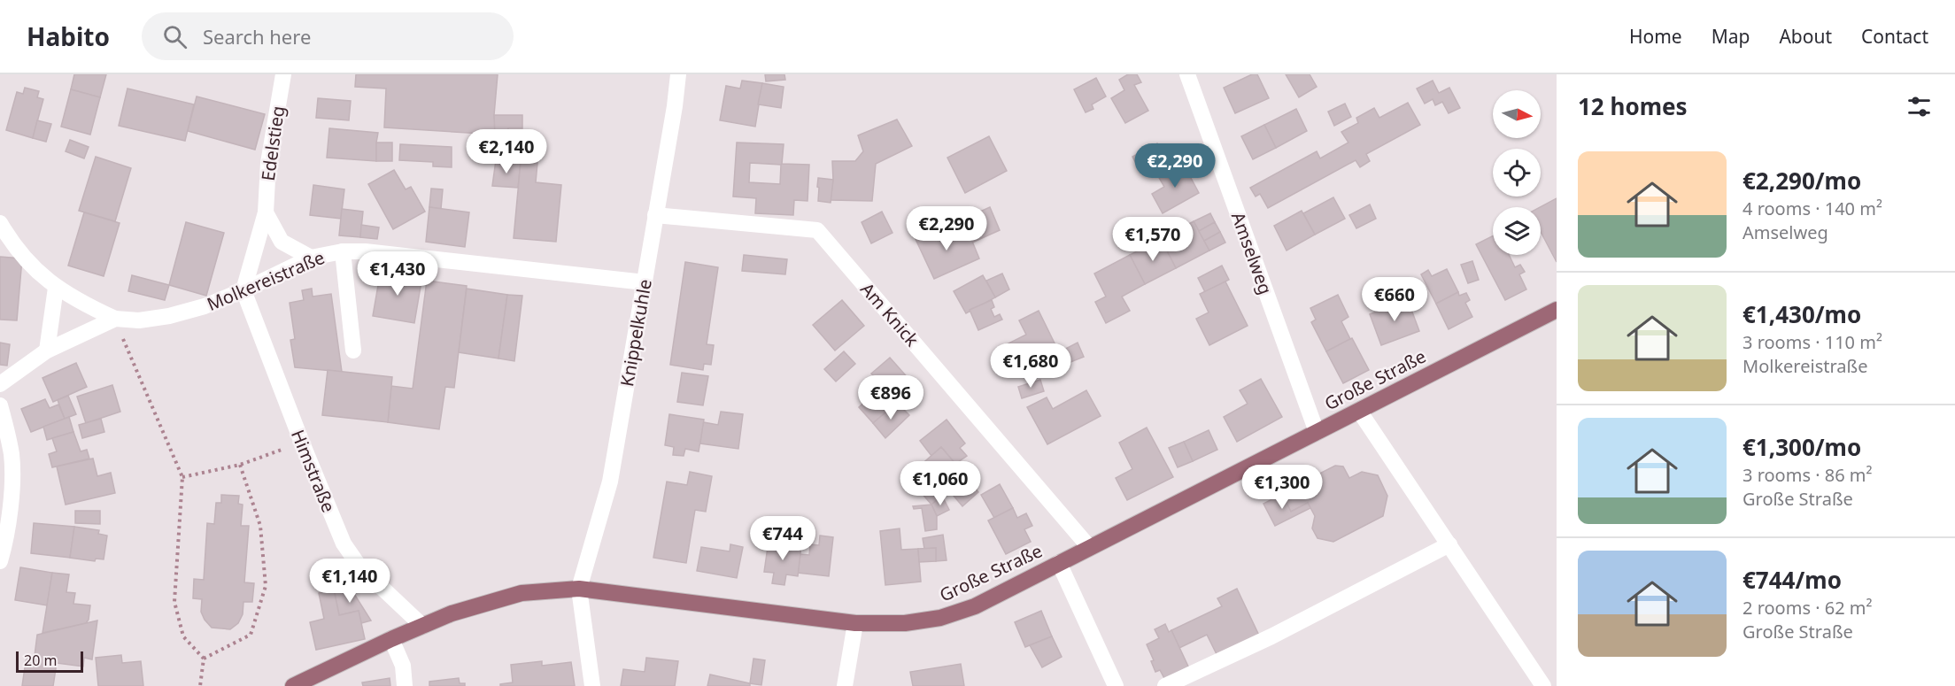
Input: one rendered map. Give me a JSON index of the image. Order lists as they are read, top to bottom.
{
  "streets": {
    "main road": ["Große Straße"],
    "street": [
      "Edelstieg",
      "Amselweg",
      "Molkereistraße",
      "Am Knick",
      "Knippelkuhle",
      "Himstraße"
    ]
  },
  "crossings": [
    ["Edelstieg", "Molkereistraße"],
    ["Edelstieg", "Himstraße"],
    ["Amselweg", "Große Straße"],
    ["Molkereistraße", "Knippelkuhle"],
    ["Molkereistraße", "Himstraße"],
    ["Am Knick", "Knippelkuhle"],
    ["Am Knick", "Große Straße"],
    ["Knippelkuhle", "Große Straße"],
    ["Große Straße", "Himstraße"]
  ],
  "scale_bar": "20 m",
  "north": "right",
  "page": {
    "header": "Habito",
    "search": "Search here",
    "nav": [
      "Home",
      "Map",
      "About",
      "Contact"
    ],
    "heading": "12 homes",
    "price": [
      "€2,140",
      "€2,290",
      "€2,290",
      "€1,570",
      "€1,430",
      "€660",
      "€1,680",
      "€896",
      "€1,060",
      "€1,300",
      "€744",
      "€1,140"
    ],
    "list": [
      {
        "name": "€2,290/mo",
        "note": "4 rooms · 140 m² · Amselweg"
      },
      {
        "name": "€1,430/mo",
        "note": "3 rooms · 110 m² · Molkereistraße"
      },
      {
        "name": "€1,300/mo",
        "note": "3 rooms · 86 m² · Große Straße"
      },
      {
        "name": "€744/mo",
        "note": "2 rooms · 62 m² · Große Straße"
      }
    ],
    "scale": "20 m"
  }
}
